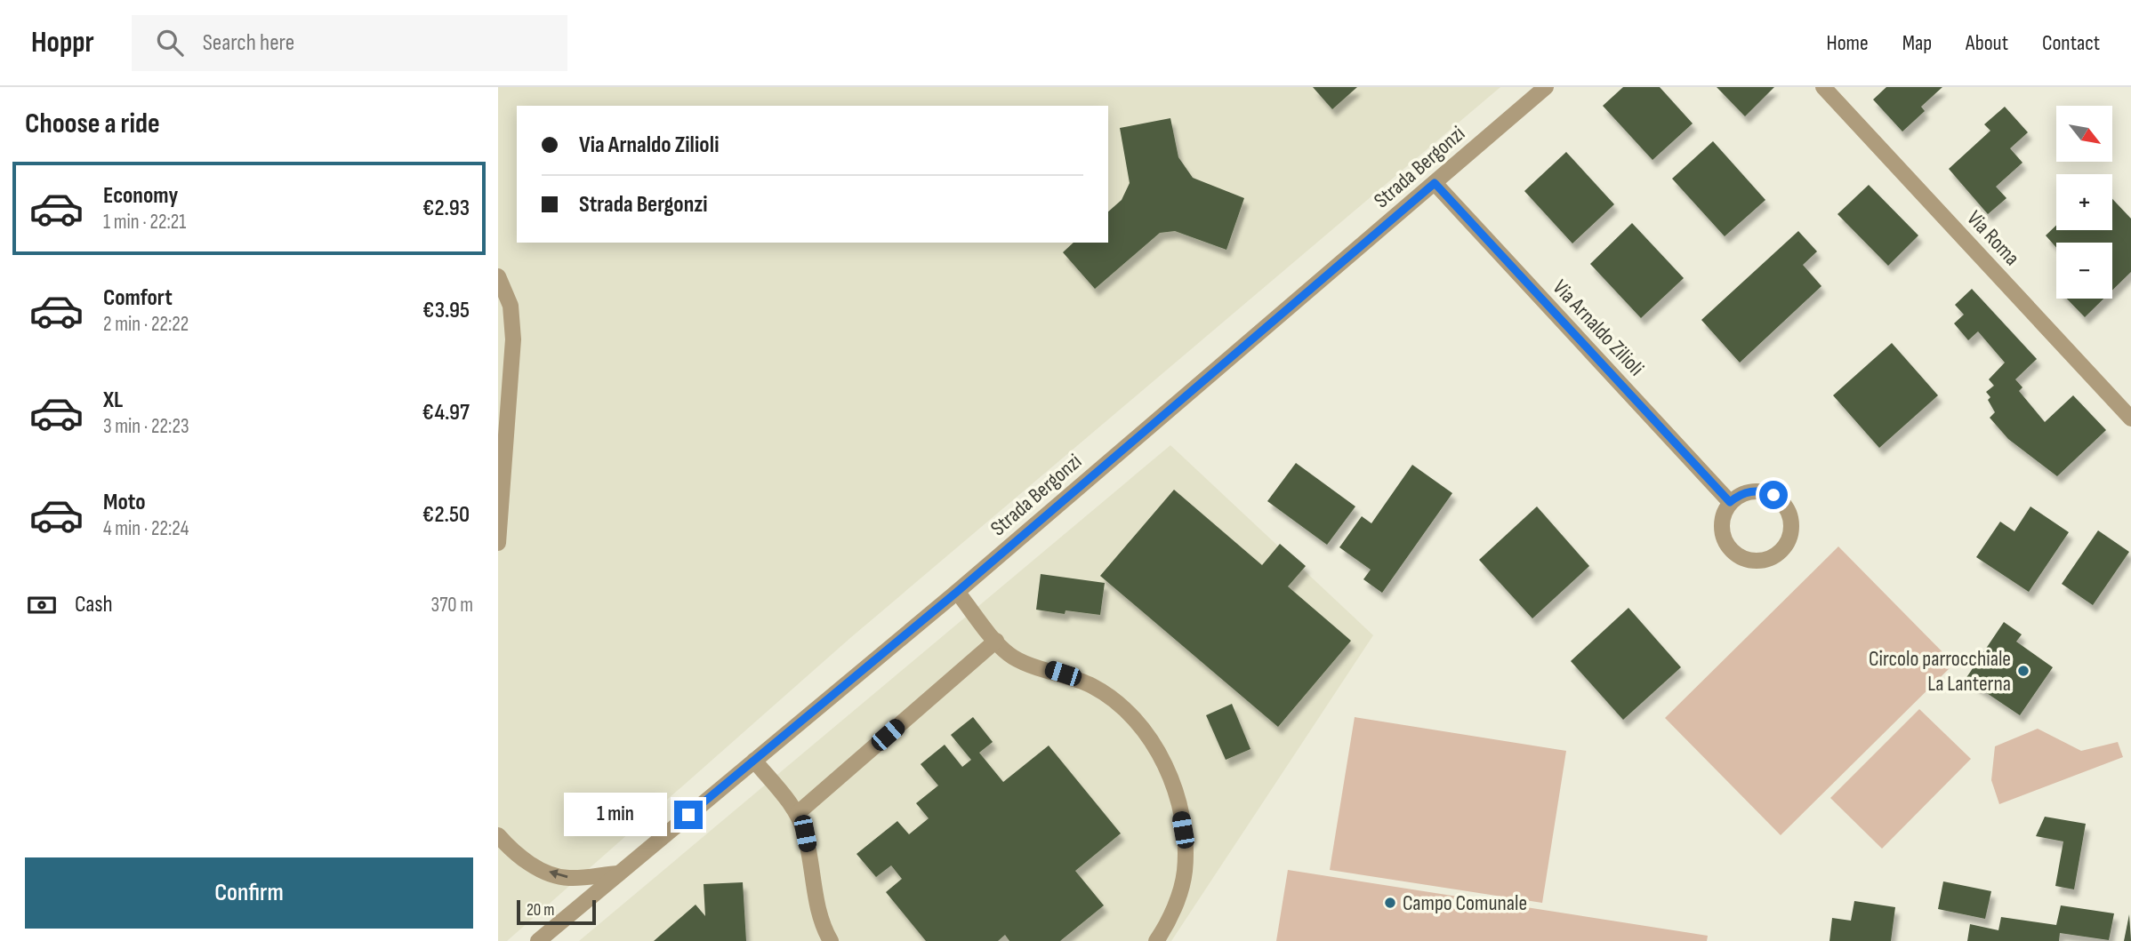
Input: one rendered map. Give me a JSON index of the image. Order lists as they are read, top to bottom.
{
  "streets": {
    "street": ["Strada Bergonzi", "Via Roma", "Via Arnaldo Zilioli"]
  },
  "crossings": [
    ["Strada Bergonzi", "Via Arnaldo Zilioli"]
  ],
  "places": ["Circolo parrocchiale La Lanterna", "Campo Comunale"],
  "scale_bar": "20 m",
  "north": "bottom right",
  "page": {
    "header": "Hoppr",
    "search": "Search here",
    "nav": [
      "Home",
      "Map",
      "About",
      "Contact"
    ],
    "heading": "Choose a ride",
    "map_buttons": ["+", "−"],
    "banner": ["Via Arnaldo Zilioli", "Strada Bergonzi"],
    "list": [
      {
        "name": "Economy",
        "note": "1 min · 22:21",
        "value": "€2.93"
      },
      {
        "name": "Comfort",
        "note": "2 min · 22:22",
        "value": "€3.95"
      },
      {
        "name": "XL",
        "note": "3 min · 22:23",
        "value": "€4.97"
      },
      {
        "name": "Moto",
        "note": "4 min · 22:24",
        "value": "€2.50"
      }
    ],
    "pay": ["Cash", "370 m"],
    "bubble": "1 min",
    "buttons": "Confirm",
    "scale": "20 m"
  }
}
